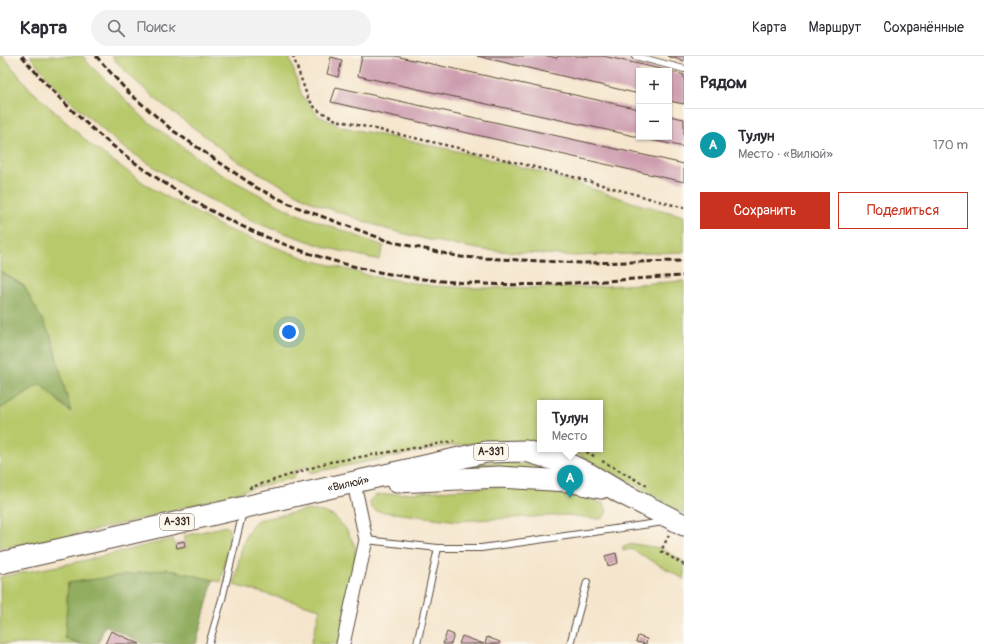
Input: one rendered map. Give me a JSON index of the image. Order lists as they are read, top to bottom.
{
  "streets": {
    "highway": ["А-331", "«Вилюй»"]
  },
  "page": {
    "header": "Карта",
    "search": "Поиск",
    "nav": ["Карта", "Маршрут", "Сохранённые"],
    "heading": "Рядом",
    "map_buttons": ["+", "−"],
    "list": [
      {
        "mark": "A",
        "name": "Тулун",
        "note": "Место · «Вилюй»",
        "value": "170 m"
      }
    ],
    "buttons": ["Сохранить", "Поделиться"],
    "popup": ["Тулун", "Место"],
    "pins": "A"
  }
}
